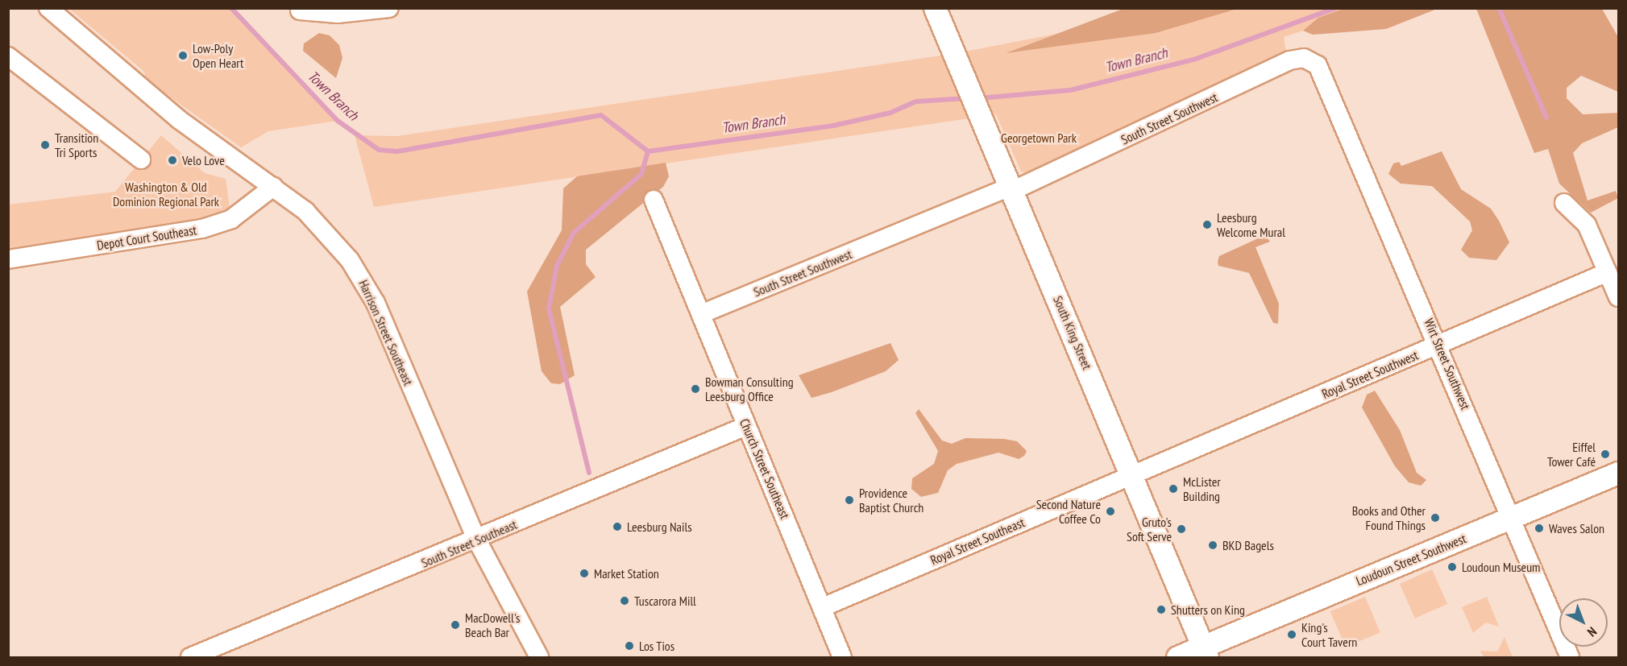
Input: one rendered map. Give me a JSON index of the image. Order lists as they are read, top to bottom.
{
  "streets": {
    "main road": ["South King Street", "Loudoun Street Southwest"],
    "street": [
      "South Street Southwest",
      "Depot Court Southeast",
      "Harrison Street Southeast",
      "Wirt Street Southwest",
      "Royal Street Southwest",
      "Church Street Southeast",
      "Royal Street Southeast",
      "South Street Southeast"
    ]
  },
  "crossings": [
    ["South Street Southwest", "South King Street"],
    ["South Street Southwest", "Wirt Street Southwest"],
    ["South Street Southwest", "Church Street Southeast"],
    ["Depot Court Southeast", "Harrison Street Southeast"],
    ["Harrison Street Southeast", "South Street Southeast"],
    ["South King Street", "Royal Street Southwest"],
    ["South King Street", "Royal Street Southeast"],
    ["South King Street", "Loudoun Street Southwest"],
    ["Wirt Street Southwest", "Royal Street Southwest"],
    ["Wirt Street Southwest", "Loudoun Street Southwest"],
    ["Royal Street Southwest", "Royal Street Southeast"],
    ["Church Street Southeast", "Royal Street Southeast"],
    ["Church Street Southeast", "South Street Southeast"]
  ],
  "water": ["Town Branch"],
  "parks": ["Georgetown Park", "Washington & Old Dominion Regional Park"],
  "places": [
    "Low-Poly Open Heart",
    "Transition Tri Sports",
    "Velo Love",
    "Leesburg Welcome Mural",
    "Bowman Consulting Leesburg Office",
    "Eiffel Tower Café",
    "McLister Building",
    "Providence Baptist Church",
    "Second Nature Coffee Co",
    "Books and Other Found Things",
    "Leesburg Nails",
    "Waves Salon",
    "Gruto's Soft Serve",
    "BKD Bagels",
    "Loudoun Museum",
    "Market Station",
    "Tuscarora Mill",
    "Shutters on King",
    "MacDowell's Beach Bar",
    "King's Court Tavern",
    "Los Tios"
  ],
  "north": "bottom right"
}
